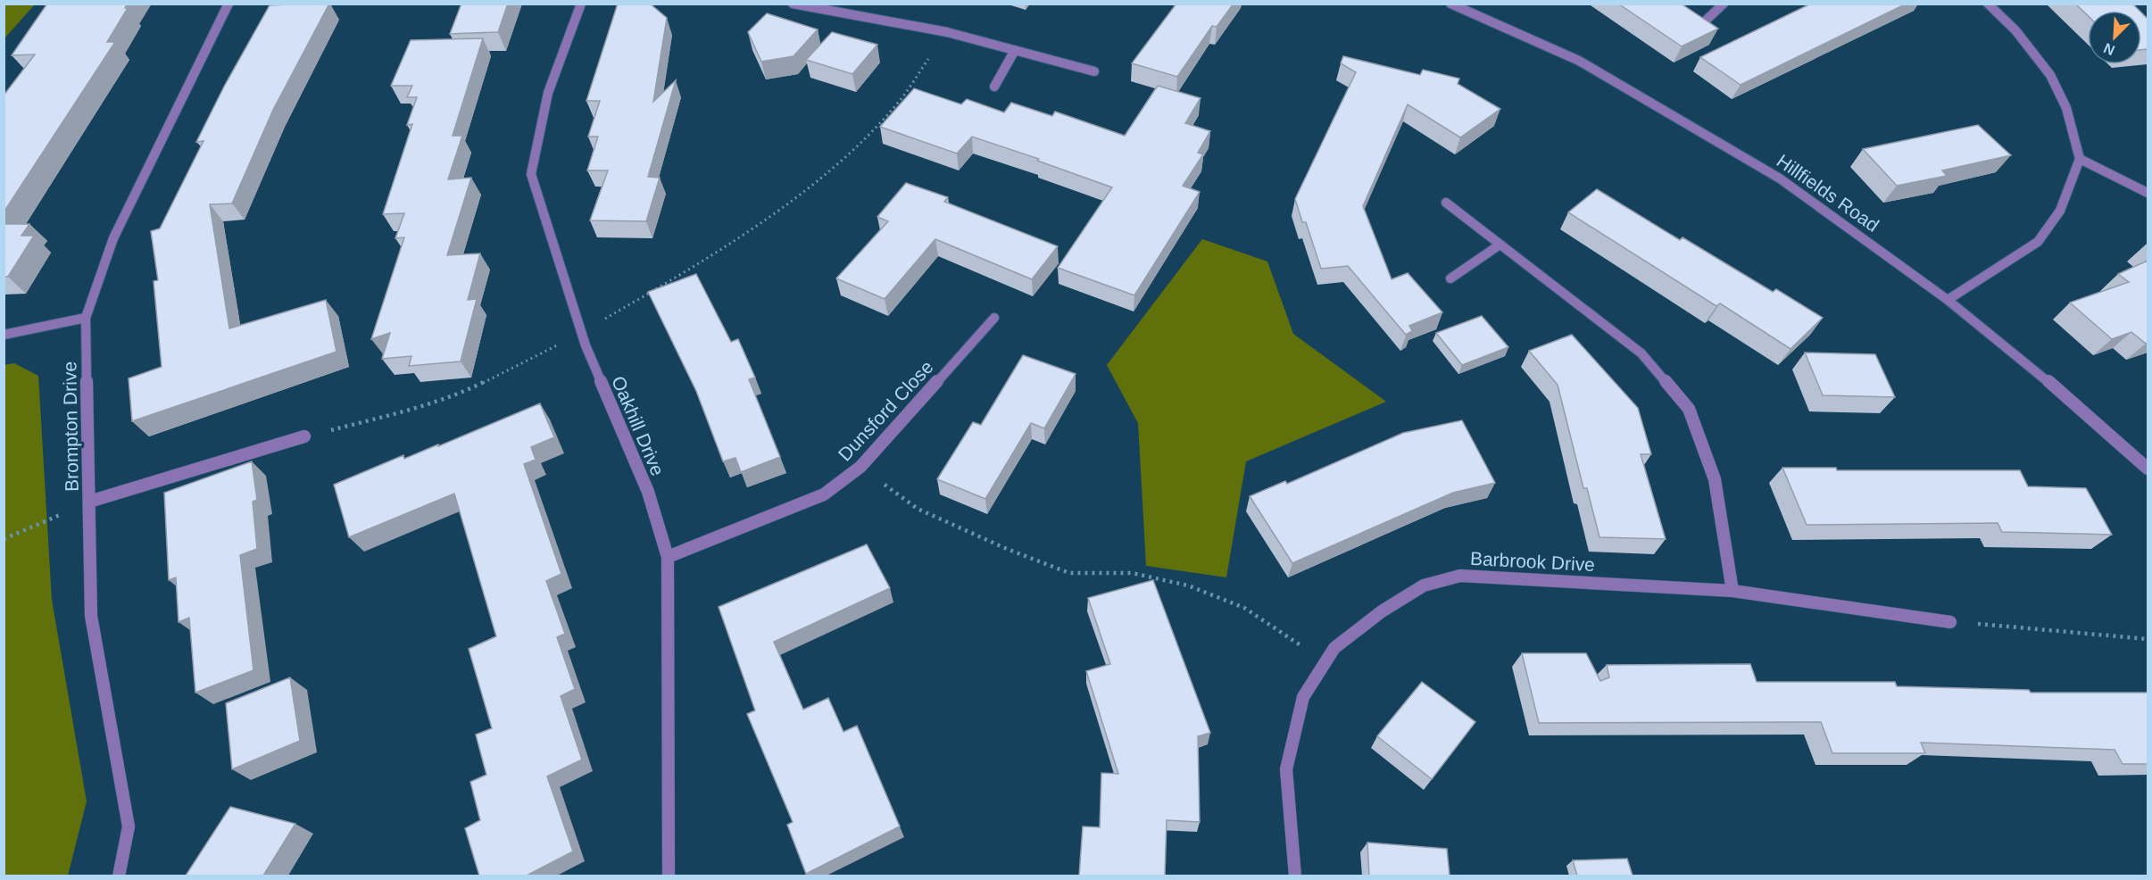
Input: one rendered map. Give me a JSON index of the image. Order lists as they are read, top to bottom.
{
  "streets": {
    "street": [
      "Hillfields Road",
      "Dunsford Close",
      "Oakhill Drive",
      "Brompton Drive",
      "Barbrook Drive"
    ]
  },
  "crossings": [
    ["Dunsford Close", "Oakhill Drive"]
  ],
  "north": "bottom left"
}
